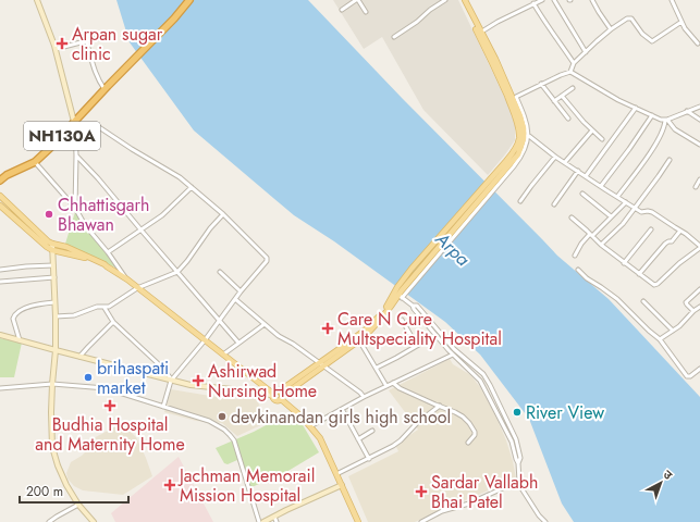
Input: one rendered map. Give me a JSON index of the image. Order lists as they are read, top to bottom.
{
  "streets": {
    "highway": ["NH130A"]
  },
  "water": ["Arpa"],
  "places": {
    "health": [
      "Arpan sugar clinic",
      "Care N Cure Multspeciality Hospital",
      "Ashirwad Nursing Home",
      "Budhia Hospital and Maternity Home",
      "Jachman Memorail Mission Hospital",
      "Sardar Vallabh Bhai Patel"
    ],
    "other": [
      "Chhattisgarh Bhawan",
      "brihaspati market",
      "River View",
      "devkinandan girls high school"
    ]
  },
  "scale_bar": "200 m",
  "north": "top right"
}
